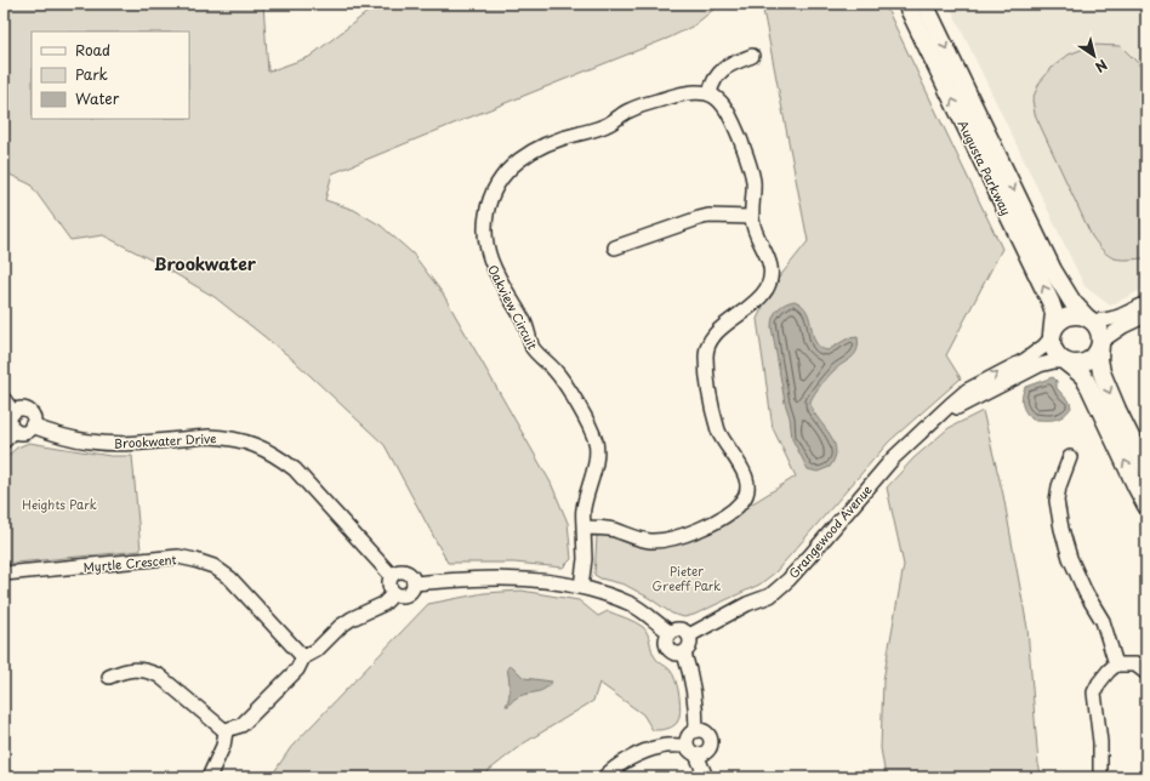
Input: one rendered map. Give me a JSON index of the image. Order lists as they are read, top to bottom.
{
  "streets": {
    "main road": ["Augusta Parkway"],
    "street": [
      "Oakview Circuit",
      "Brookwater Drive",
      "Grangewood Avenue",
      "Myrtle Crescent"
    ]
  },
  "crossings": [
    ["Augusta Parkway", "Grangewood Avenue"]
  ],
  "districts": ["Brookwater"],
  "parks": ["Heights Park", "Pieter Greeff Park"],
  "legend": ["Road", "Park", "Water"],
  "north": "bottom right"
}
